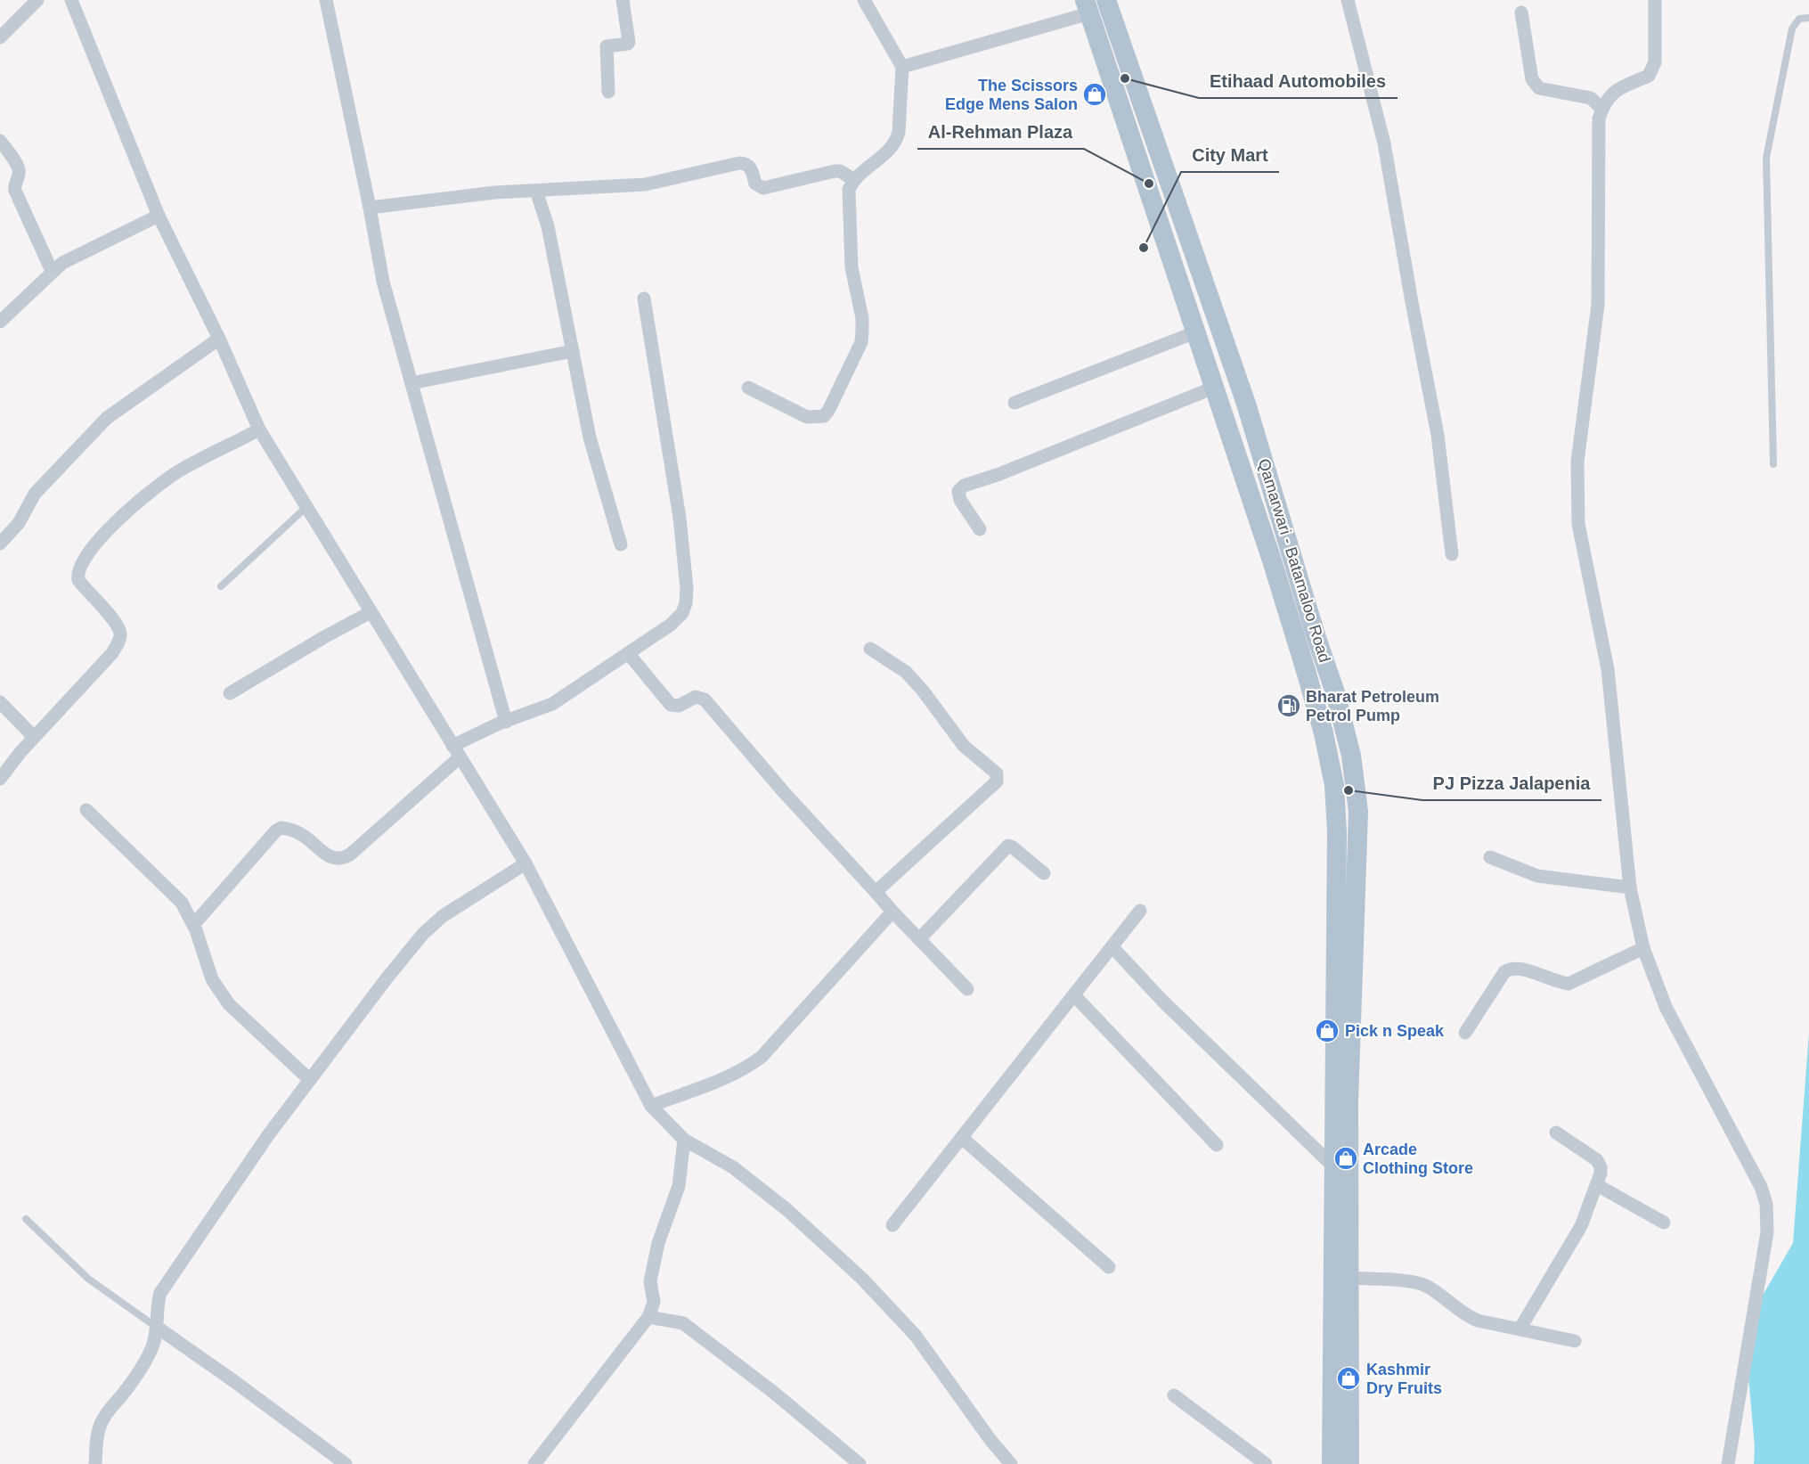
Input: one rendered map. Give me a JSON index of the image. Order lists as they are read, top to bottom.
{
  "streets": {
    "main road": ["Qamarwari - Batamaloo Road"]
  },
  "places": {
    "other": [
      "Etihaad Automobiles",
      "Al-Rehman Plaza",
      "City Mart",
      "PJ Pizza Jalapenia"
    ],
    "shop": [
      "The Scissors Edge Mens Salon",
      "Pick n Speak",
      "Arcade Clothing Store",
      "Kashmir Dry Fruits"
    ],
    "fuel station": ["Bharat Petroleum Petrol Pump"]
  }
}
